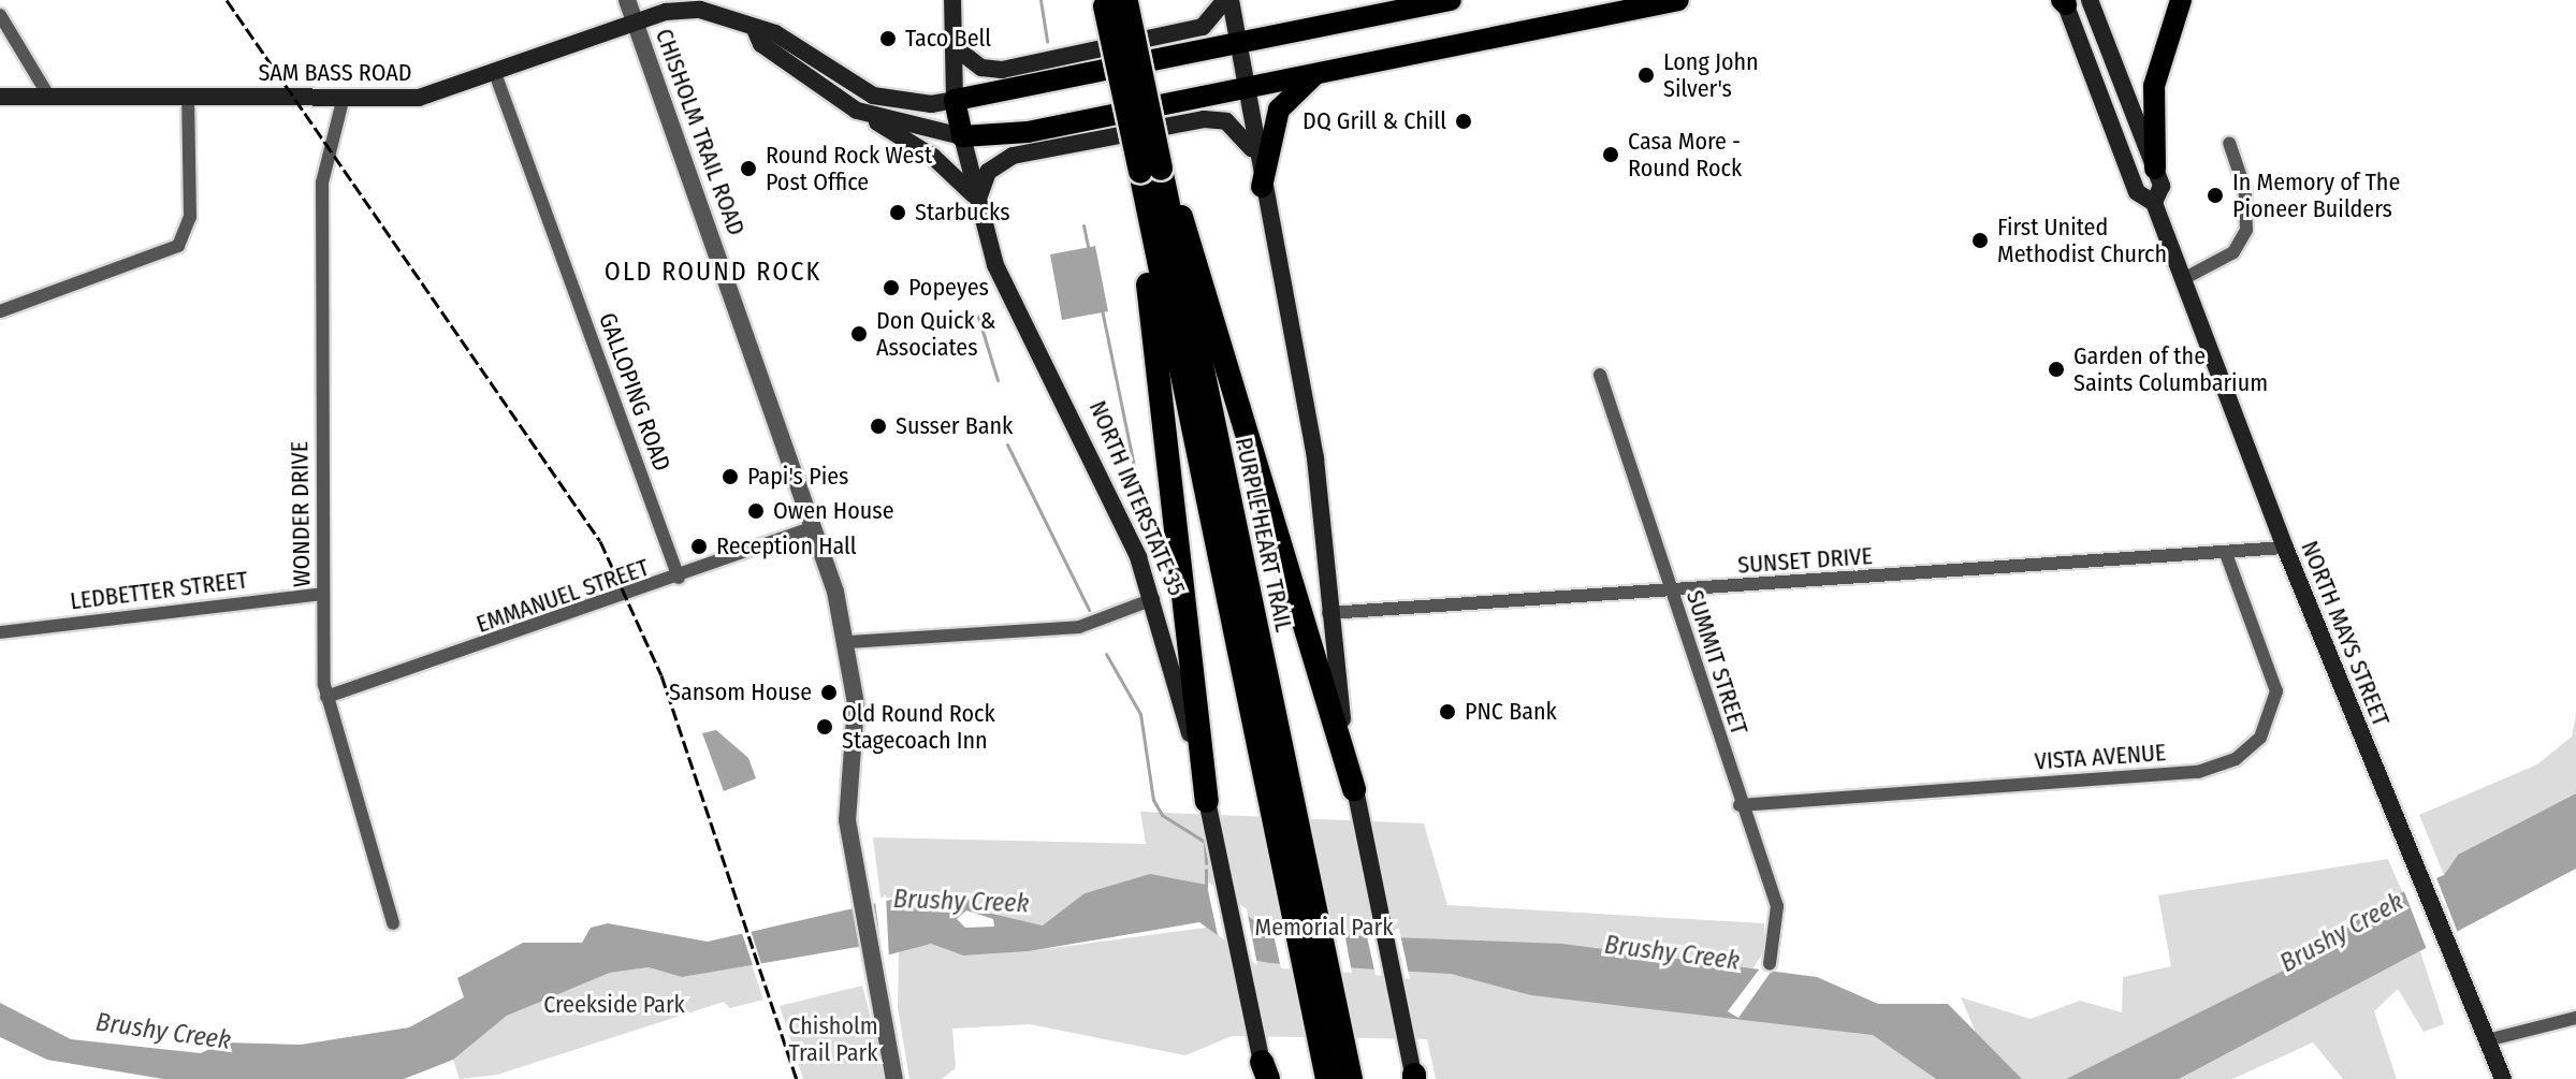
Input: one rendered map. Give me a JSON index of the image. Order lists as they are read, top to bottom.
{
  "streets": {
    "highway": ["NORTH INTERSTATE 35", "PURPLE HEART TRAIL"],
    "main road": ["SAM BASS ROAD", "NORTH MAYS STREET"],
    "street": [
      "CHISHOLM TRAIL ROAD",
      "GALLOPING ROAD",
      "WONDER DRIVE",
      "SUNSET DRIVE",
      "LEDBETTER STREET",
      "EMMANUEL STREET",
      "SUMMIT STREET",
      "VISTA AVENUE"
    ]
  },
  "crossings": [
    ["SAM BASS ROAD", "CHISHOLM TRAIL ROAD"],
    ["SAM BASS ROAD", "GALLOPING ROAD"],
    ["SAM BASS ROAD", "NORTH INTERSTATE 35"],
    ["SAM BASS ROAD", "WONDER DRIVE"],
    ["CHISHOLM TRAIL ROAD", "EMMANUEL STREET"],
    ["GALLOPING ROAD", "EMMANUEL STREET"],
    ["WONDER DRIVE", "LEDBETTER STREET"],
    ["WONDER DRIVE", "EMMANUEL STREET"],
    ["SUNSET DRIVE", "NORTH MAYS STREET"],
    ["SUNSET DRIVE", "SUMMIT STREET"],
    ["SUNSET DRIVE", "VISTA AVENUE"],
    ["SUMMIT STREET", "VISTA AVENUE"]
  ],
  "districts": ["OLD ROUND ROCK"],
  "water": ["Brushy Creek"],
  "parks": ["Memorial Park", "Creekside Park", "Chisholm Trail Park"],
  "places": [
    "Taco Bell",
    "Long John Silver's",
    "DQ Grill & Chill",
    "Casa More - Round Rock",
    "Round Rock West Post Office",
    "In Memory of The Pioneer Builders",
    "Starbucks",
    "First United Methodist Church",
    "Popeyes",
    "Don Quick & Associates",
    "Garden of the Saints Columbarium",
    "Susser Bank",
    "Papi's Pies",
    "Owen House",
    "Reception Hall",
    "Sansom House",
    "PNC Bank",
    "Old Round Rock Stagecoach Inn"
  ]
}
